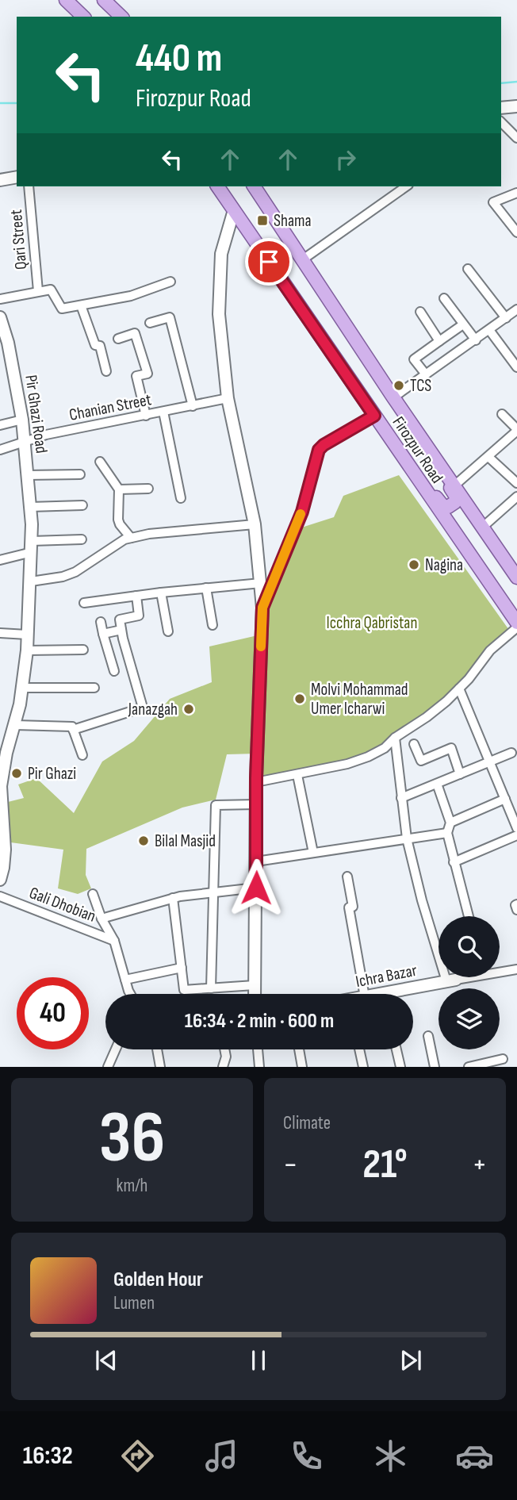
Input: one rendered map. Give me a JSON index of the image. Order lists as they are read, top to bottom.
{
  "streets": {
    "main road": ["Firozpur Road"],
    "street": [
      "Qari Street",
      "Chanian Street",
      "Pir Ghazi Road",
      "Gali Dhobian",
      "Ichra Bazar"
    ]
  },
  "crossings": [
    ["Chanian Street", "Pir Ghazi Road"]
  ],
  "parks": ["Icchra Qabristan"],
  "places": {
    "transit": ["Shama"],
    "other": [
      "TCS",
      "Nagina",
      "Molvi Mohammad Umer Icharwi",
      "Janazgah",
      "Pir Ghazi",
      "Bilal Masjid"
    ]
  },
  "page": {
    "turn": ["440 m", "Firozpur Road"],
    "limit": "40",
    "trip": "16:34 · 2 min · 600 m",
    "tile": [
      ["36", "km/h"],
      "Climate"
    ],
    "heat": ["−", "21°", "+"],
    "song": ["Golden Hour", "Lumen"],
    "tabs": "16:32"
  }
}
